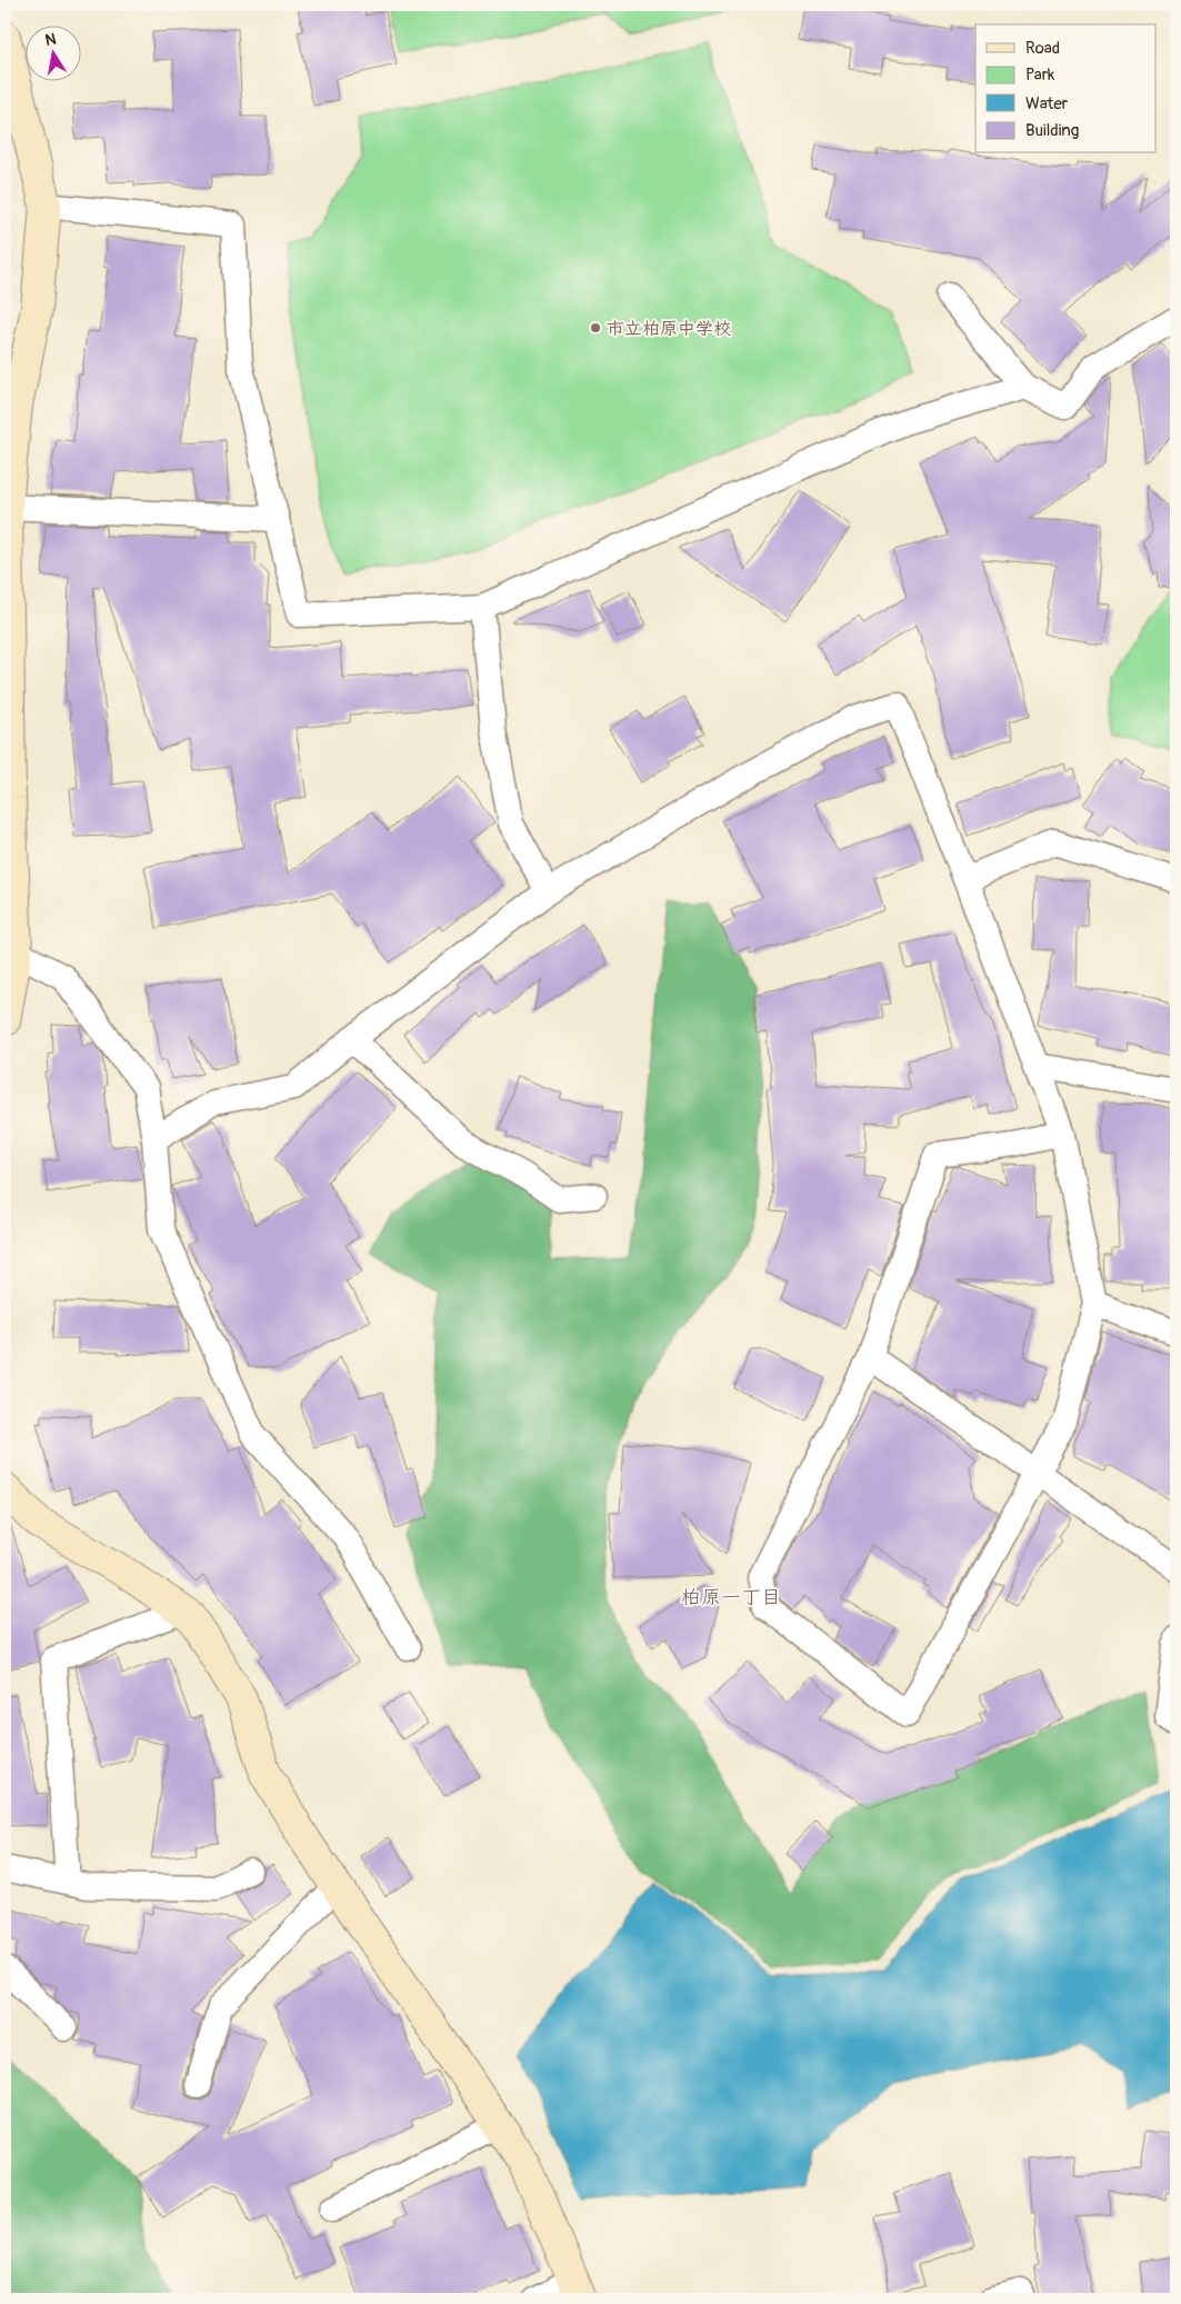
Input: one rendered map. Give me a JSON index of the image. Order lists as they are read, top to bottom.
{
  "districts": ["柏原一丁目"],
  "places": ["市立柏原中学校"],
  "legend": [
    "Road",
    "Park",
    "Water",
    "Building"
  ],
  "north": "top"
}
